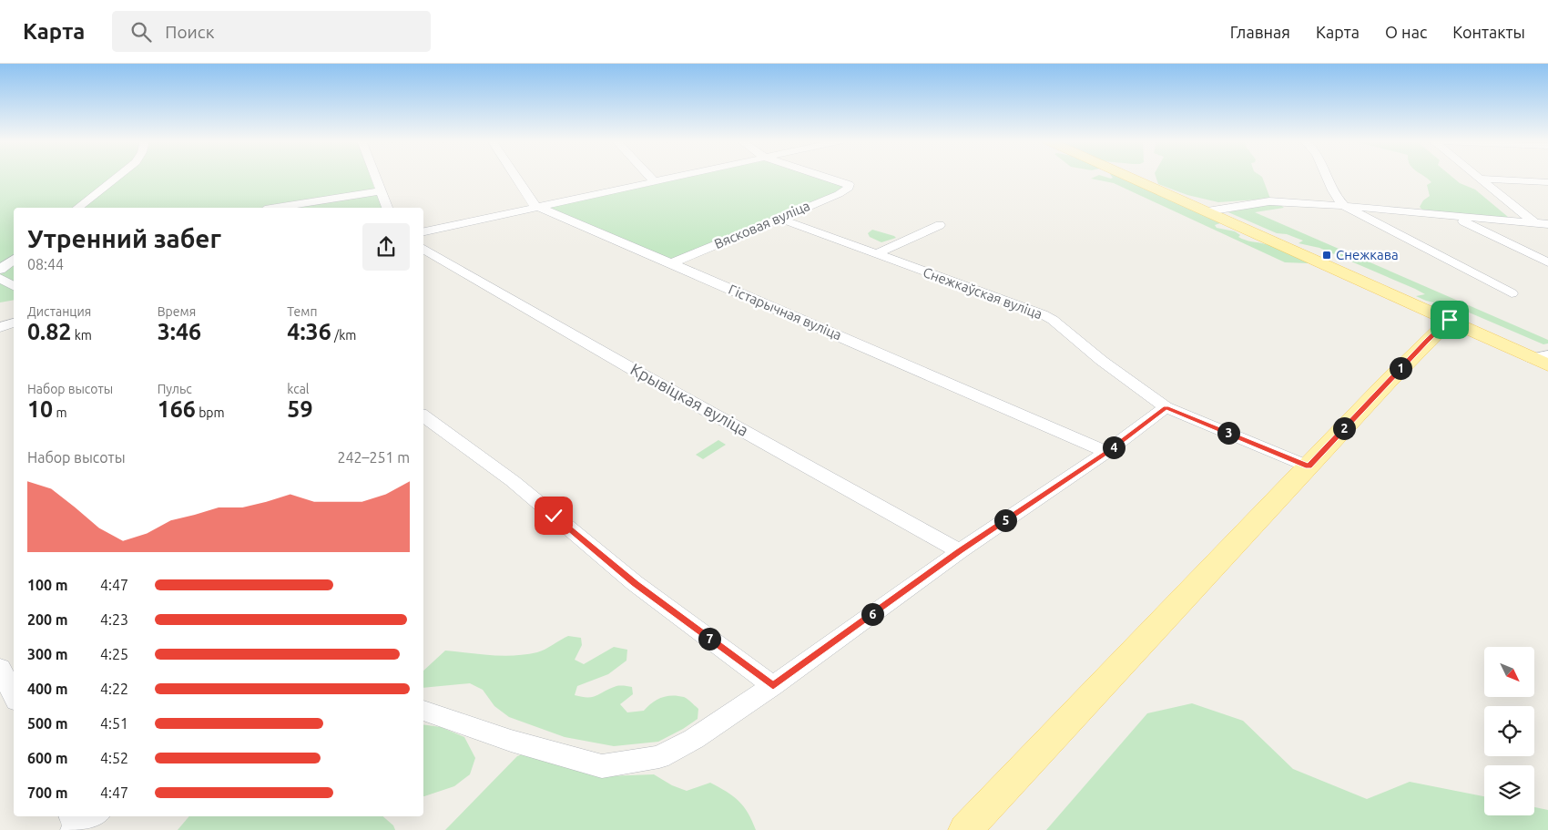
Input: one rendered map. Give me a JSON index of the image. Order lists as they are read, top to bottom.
{
  "streets": {
    "street": [
      "Вясковая вуліца",
      "Снежкаўская вуліца",
      "Гістарычная вуліца",
      "Крывіцкая вуліца"
    ]
  },
  "crossings": [
    ["Вясковая вуліца", "Снежкаўская вуліца"],
    ["Вясковая вуліца", "Гістарычная вуліца"]
  ],
  "places": {
    "transit": ["Снежкава"]
  },
  "north": "bottom right",
  "page": {
    "header": "Карта",
    "search": "Поиск",
    "nav": [
      "Главная",
      "Карта",
      "О нас",
      "Контакты"
    ],
    "heading": ["Утренний забег", "08:44"],
    "stats": [
      ["Дистанция", "0.82 km"],
      ["Время", "3:46"],
      ["Темп", "4:36 /km"],
      ["Набор высоты", "10 m"],
      ["Пульс", "166 bpm"],
      ["kcal", "59"]
    ],
    "pins": [
      "1",
      "2",
      "3",
      "4",
      "5",
      "6",
      "7"
    ],
    "chart": ["Набор высоты", "242–251 m"],
    "list": [
      {
        "name": "100 m",
        "note": "4:47"
      },
      {
        "name": "200 m",
        "note": "4:23"
      },
      {
        "name": "300 m",
        "note": "4:25"
      },
      {
        "name": "400 m",
        "note": "4:22"
      },
      {
        "name": "500 m",
        "note": "4:51"
      },
      {
        "name": "600 m",
        "note": "4:52"
      },
      {
        "name": "700 m",
        "note": "4:47"
      }
    ]
  }
}
